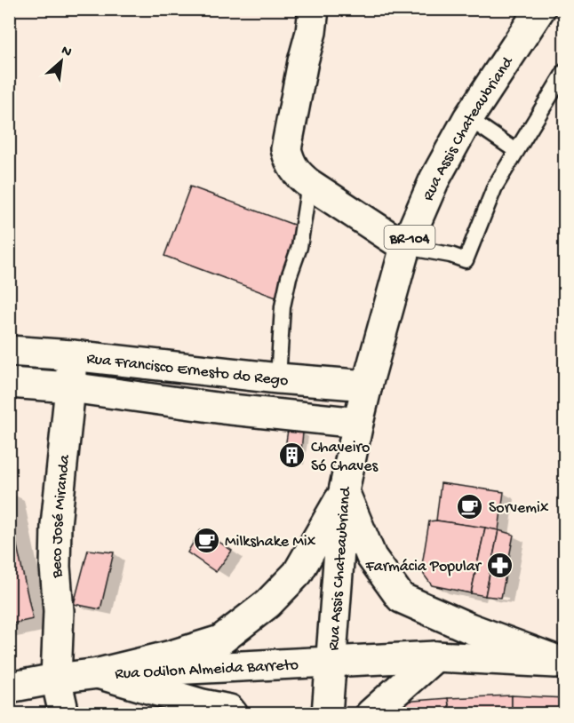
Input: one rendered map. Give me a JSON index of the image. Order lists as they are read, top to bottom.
{
  "streets": {
    "main road": [
      "Rua Assis Chateaubriand",
      "BR-104",
      "Rua Francisco Ernesto do Rego",
      "Beco José Miranda",
      "Rua Odilon Almeida Barreto"
    ]
  },
  "crossings": [
    ["Rua Assis Chateaubriand", "BR-104"],
    ["Rua Assis Chateaubriand", "Rua Francisco Ernesto do Rego"],
    ["Rua Assis Chateaubriand", "Rua Odilon Almeida Barreto"],
    ["BR-104", "Rua Odilon Almeida Barreto"],
    ["Rua Francisco Ernesto do Rego", "Beco José Miranda"],
    ["Beco José Miranda", "Rua Odilon Almeida Barreto"]
  ],
  "places": {
    "building": ["Chaveiro Só Chaves"],
    "cafe": ["Sorvemix", "Milkshake Mix"],
    "pharmacy": ["Farmácia Popular"]
  },
  "north": "top right"
}
